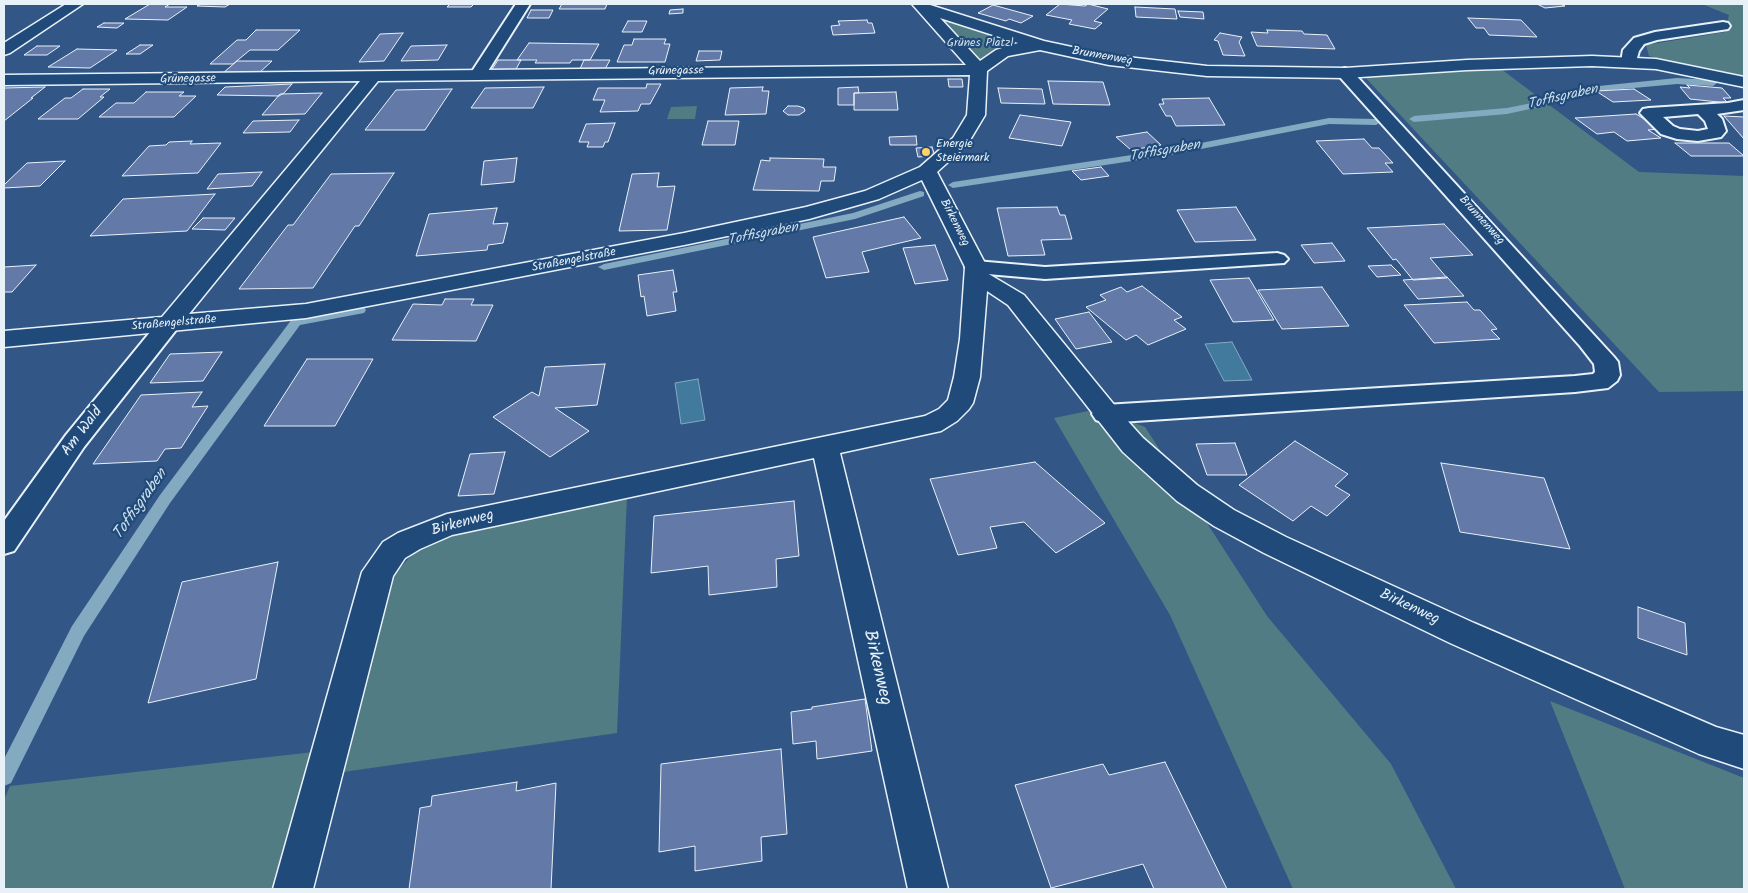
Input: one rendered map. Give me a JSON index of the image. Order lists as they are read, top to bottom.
{
  "streets": {
    "street": [
      "Brunnenweg",
      "Grünegasse",
      "Birkenweg",
      "Straßengelstraße"
    ],
    "lane": ["Am Wald"]
  },
  "crossings": [
    ["Brunnenweg", "Grünegasse"],
    ["Brunnenweg", "Birkenweg"],
    ["Brunnenweg", "Straßengelstraße"],
    ["Grünegasse", "Straßengelstraße"],
    ["Birkenweg", "Straßengelstraße"],
    ["Straßengelstraße", "Am Wald"]
  ],
  "water": ["Toffisgraben"],
  "parks": ["Grünes Platzl"],
  "places": ["Energie Steiermark"]
}
